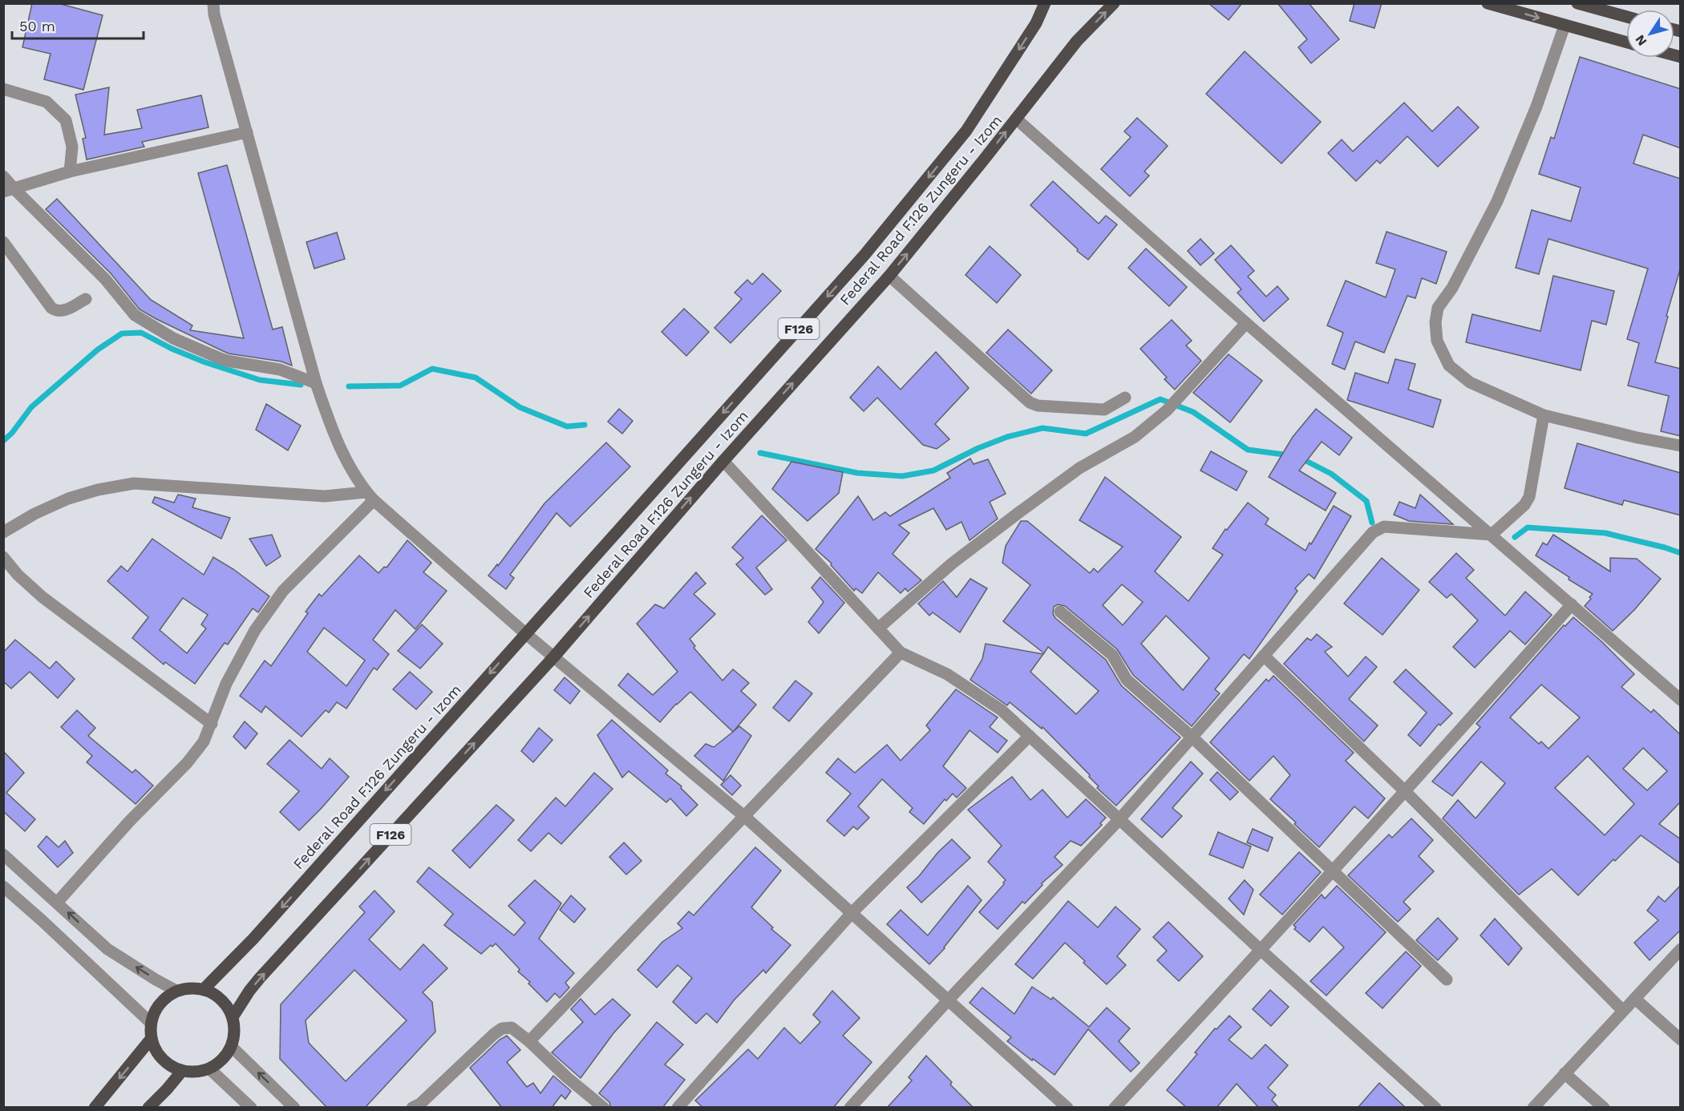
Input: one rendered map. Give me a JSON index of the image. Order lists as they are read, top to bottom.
{
  "streets": {
    "main road": ["Federal Road F.126 Zungeru - Izom", "F126"]
  },
  "scale_bar": "50 m",
  "north": "bottom left"
}
